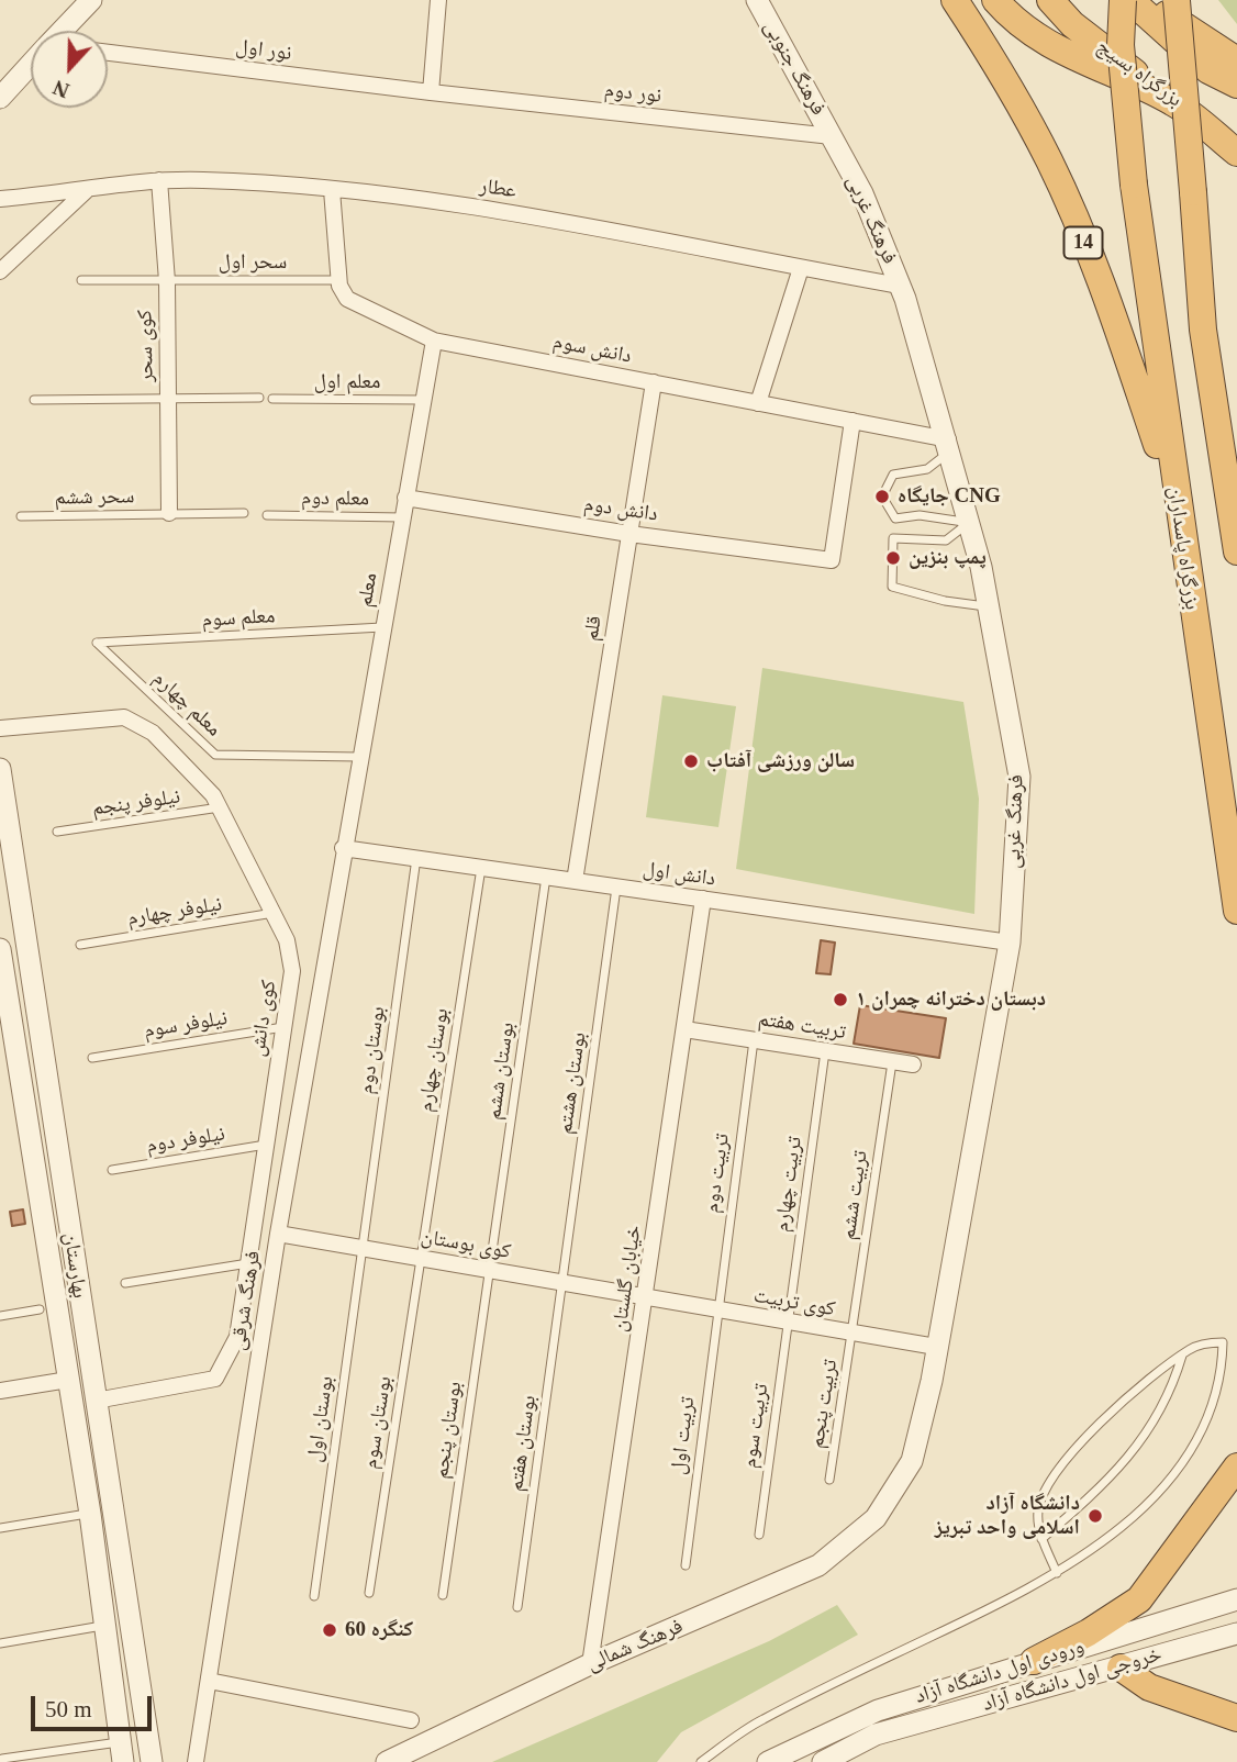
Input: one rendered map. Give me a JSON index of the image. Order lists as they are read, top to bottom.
{
  "streets": {
    "highway": ["بزرگراه بسیج", "14", "بزرگراه پاسداران"],
    "street": [
      "نور اول",
      "فرهنگ جنوبی",
      "نور دوم",
      "عطار",
      "فرهنگ غربی",
      "کوی سحر",
      "دانش سوم",
      "دانش دوم",
      "معلم",
      "قلم",
      "دانش اول",
      "کوی دانش",
      "تربیت هفتم",
      "کوی بوستان",
      "بهارستان",
      "خیابان گلستان",
      "فرهنگ شرقی",
      "کوی تربیت",
      "فرهنگ شمالی",
      "ورودی اول دانشگاه آزاد",
      "خروجی اول دانشگاه آزاد"
    ],
    "lane": [
      "سحر اول",
      "معلم اول",
      "سحر ششم",
      "معلم دوم",
      "معلم سوم",
      "معلم چهارم",
      "نیلوفر پنجم",
      "نیلوفر چهارم",
      "نیلوفر سوم",
      "بوستان دوم",
      "بوستان چهارم",
      "بوستان ششم",
      "بوستان هشتم",
      "نیلوفر دوم",
      "تربیت دوم",
      "تربیت چهارم",
      "تربیت ششم",
      "تربیت پنجم",
      "بوستان اول",
      "بوستان سوم",
      "تربیت سوم",
      "بوستان پنجم",
      "تربیت اول",
      "بوستان هفتم"
    ]
  },
  "crossings": [
    ["نور اول", "نور دوم"],
    ["فرهنگ جنوبی", "نور دوم"],
    ["فرهنگ جنوبی", "فرهنگ غربی"],
    ["نور دوم", "فرهنگ غربی"],
    ["عطار", "فرهنگ غربی"],
    ["عطار", "کوی سحر"],
    ["فرهنگ غربی", "دانش سوم"],
    ["فرهنگ غربی", "دانش اول"],
    ["فرهنگ غربی", "کوی تربیت"],
    ["فرهنگ غربی", "فرهنگ شمالی"],
    ["14", "بزرگراه پاسداران"],
    ["سحر اول", "کوی سحر"],
    ["سحر اول", "دانش سوم"],
    ["کوی سحر", "سحر ششم"],
    ["دانش سوم", "دانش دوم"],
    ["دانش سوم", "معلم"],
    ["دانش سوم", "قلم"],
    ["معلم اول", "معلم"],
    ["معلم دوم", "معلم"],
    ["دانش دوم", "معلم"],
    ["دانش دوم", "قلم"],
    ["معلم", "معلم سوم"],
    ["معلم", "معلم چهارم"],
    ["معلم", "دانش اول"],
    ["معلم", "فرهنگ شرقی"],
    ["معلم سوم", "معلم چهارم"],
    ["قلم", "دانش اول"],
    ["نیلوفر پنجم", "کوی دانش"],
    ["دانش اول", "بوستان دوم"],
    ["دانش اول", "بوستان چهارم"],
    ["دانش اول", "بوستان ششم"],
    ["دانش اول", "بوستان هشتم"],
    ["دانش اول", "خیابان گلستان"],
    ["دانش اول", "فرهنگ شرقی"],
    ["نیلوفر چهارم", "کوی دانش"],
    ["کوی دانش", "نیلوفر سوم"],
    ["کوی دانش", "نیلوفر دوم"],
    ["کوی دانش", "بهارستان"],
    ["تربیت هفتم", "تربیت دوم"],
    ["تربیت هفتم", "تربیت چهارم"],
    ["تربیت هفتم", "تربیت ششم"],
    ["تربیت هفتم", "خیابان گلستان"],
    ["بوستان دوم", "کوی بوستان"],
    ["بوستان دوم", "بوستان اول"],
    ["بوستان چهارم", "کوی بوستان"],
    ["بوستان چهارم", "بوستان سوم"],
    ["بوستان ششم", "کوی بوستان"],
    ["بوستان ششم", "بوستان پنجم"],
    ["بوستان هشتم", "کوی بوستان"],
    ["بوستان هشتم", "بوستان هفتم"],
    ["تربیت دوم", "کوی تربیت"],
    ["تربیت دوم", "تربیت اول"],
    ["تربیت چهارم", "کوی تربیت"],
    ["تربیت چهارم", "تربیت سوم"],
    ["تربیت ششم", "کوی تربیت"],
    ["تربیت ششم", "تربیت پنجم"],
    ["کوی بوستان", "خیابان گلستان"],
    ["کوی بوستان", "فرهنگ شرقی"],
    ["کوی بوستان", "کوی تربیت"],
    ["کوی بوستان", "بوستان اول"],
    ["کوی بوستان", "بوستان سوم"],
    ["کوی بوستان", "بوستان پنجم"],
    ["کوی بوستان", "بوستان هفتم"],
    ["خیابان گلستان", "کوی تربیت"],
    ["خیابان گلستان", "فرهنگ شمالی"],
    ["کوی تربیت", "تربیت پنجم"],
    ["کوی تربیت", "تربیت سوم"],
    ["کوی تربیت", "تربیت اول"],
    ["ورودی اول دانشگاه آزاد", "خروجی اول دانشگاه آزاد"]
  ],
  "places": [
    "جایگاه CNG",
    "پمپ بنزین",
    "سالن ورزشی آفتاب",
    "دبستان دخترانه چمران ۱",
    "دانشگاه آزاد اسلامی واحد تبریز",
    "کنگره 60"
  ],
  "scale_bar": "50 m",
  "north": "bottom"
}
